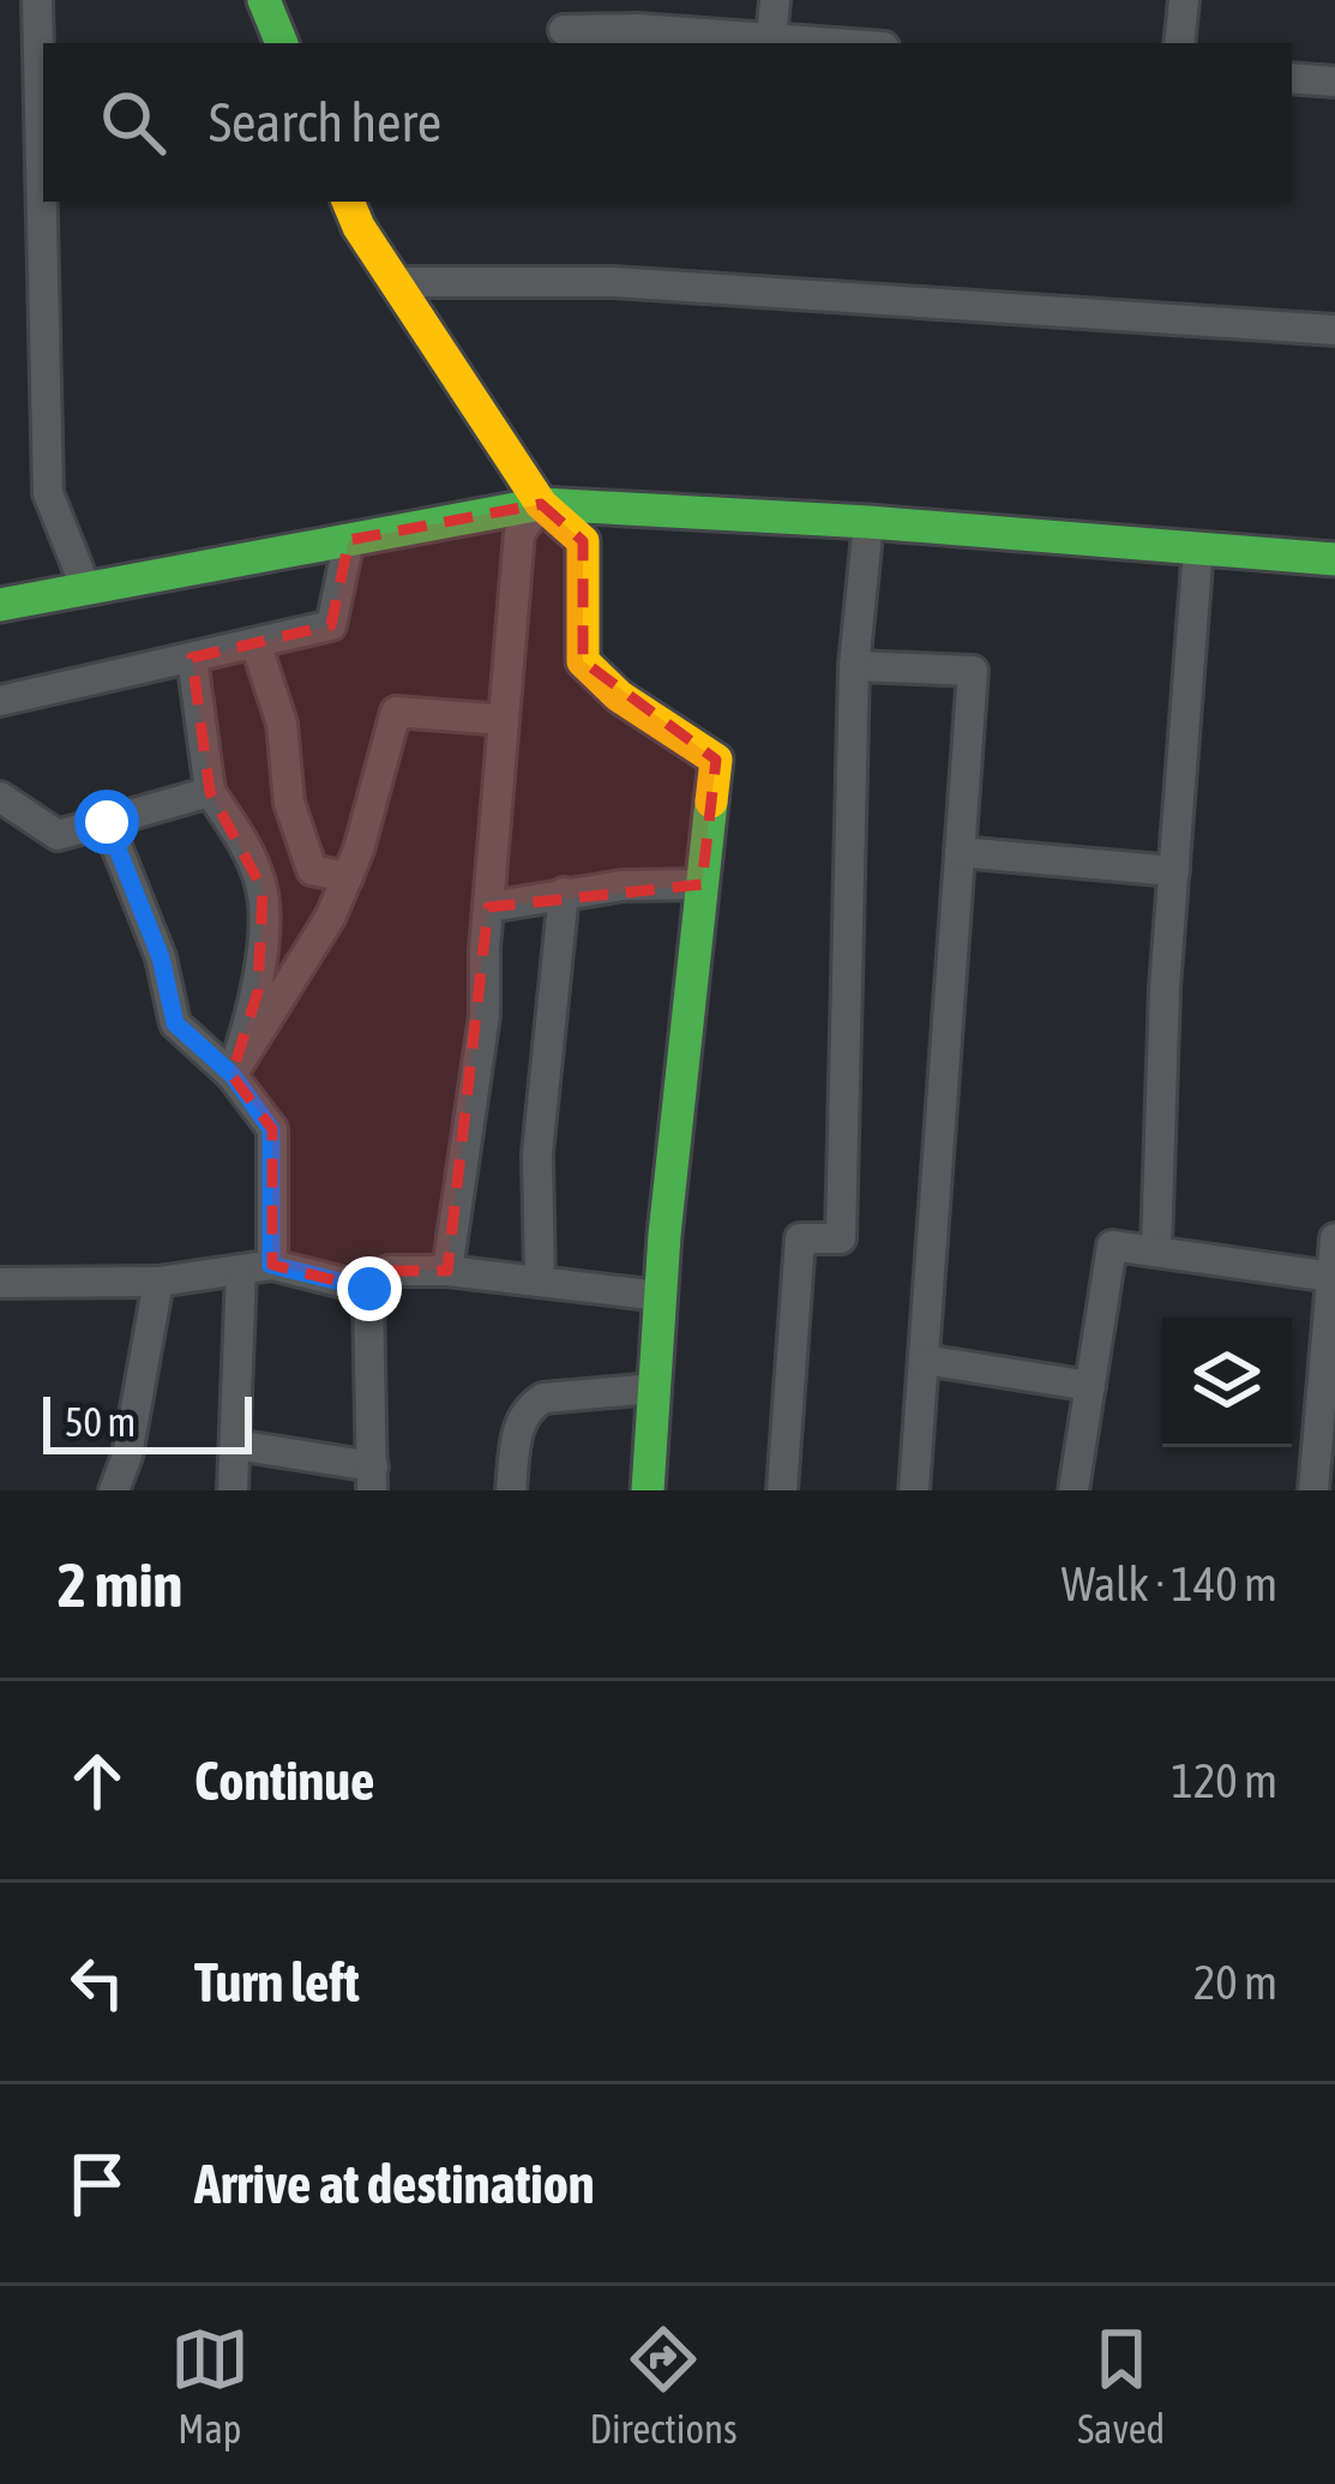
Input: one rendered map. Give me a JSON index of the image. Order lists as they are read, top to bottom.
{
  "scale_bar": "50 m",
  "page": {
    "search": "Search here",
    "scale": "50 m",
    "heading": ["2 min", "Walk · 140 m"],
    "list": [
      ["Continue", "120 m"],
      ["Turn left", "20 m"],
      "Arrive at destination"
    ],
    "nav": ["Map", "Directions", "Saved"]
  }
}
